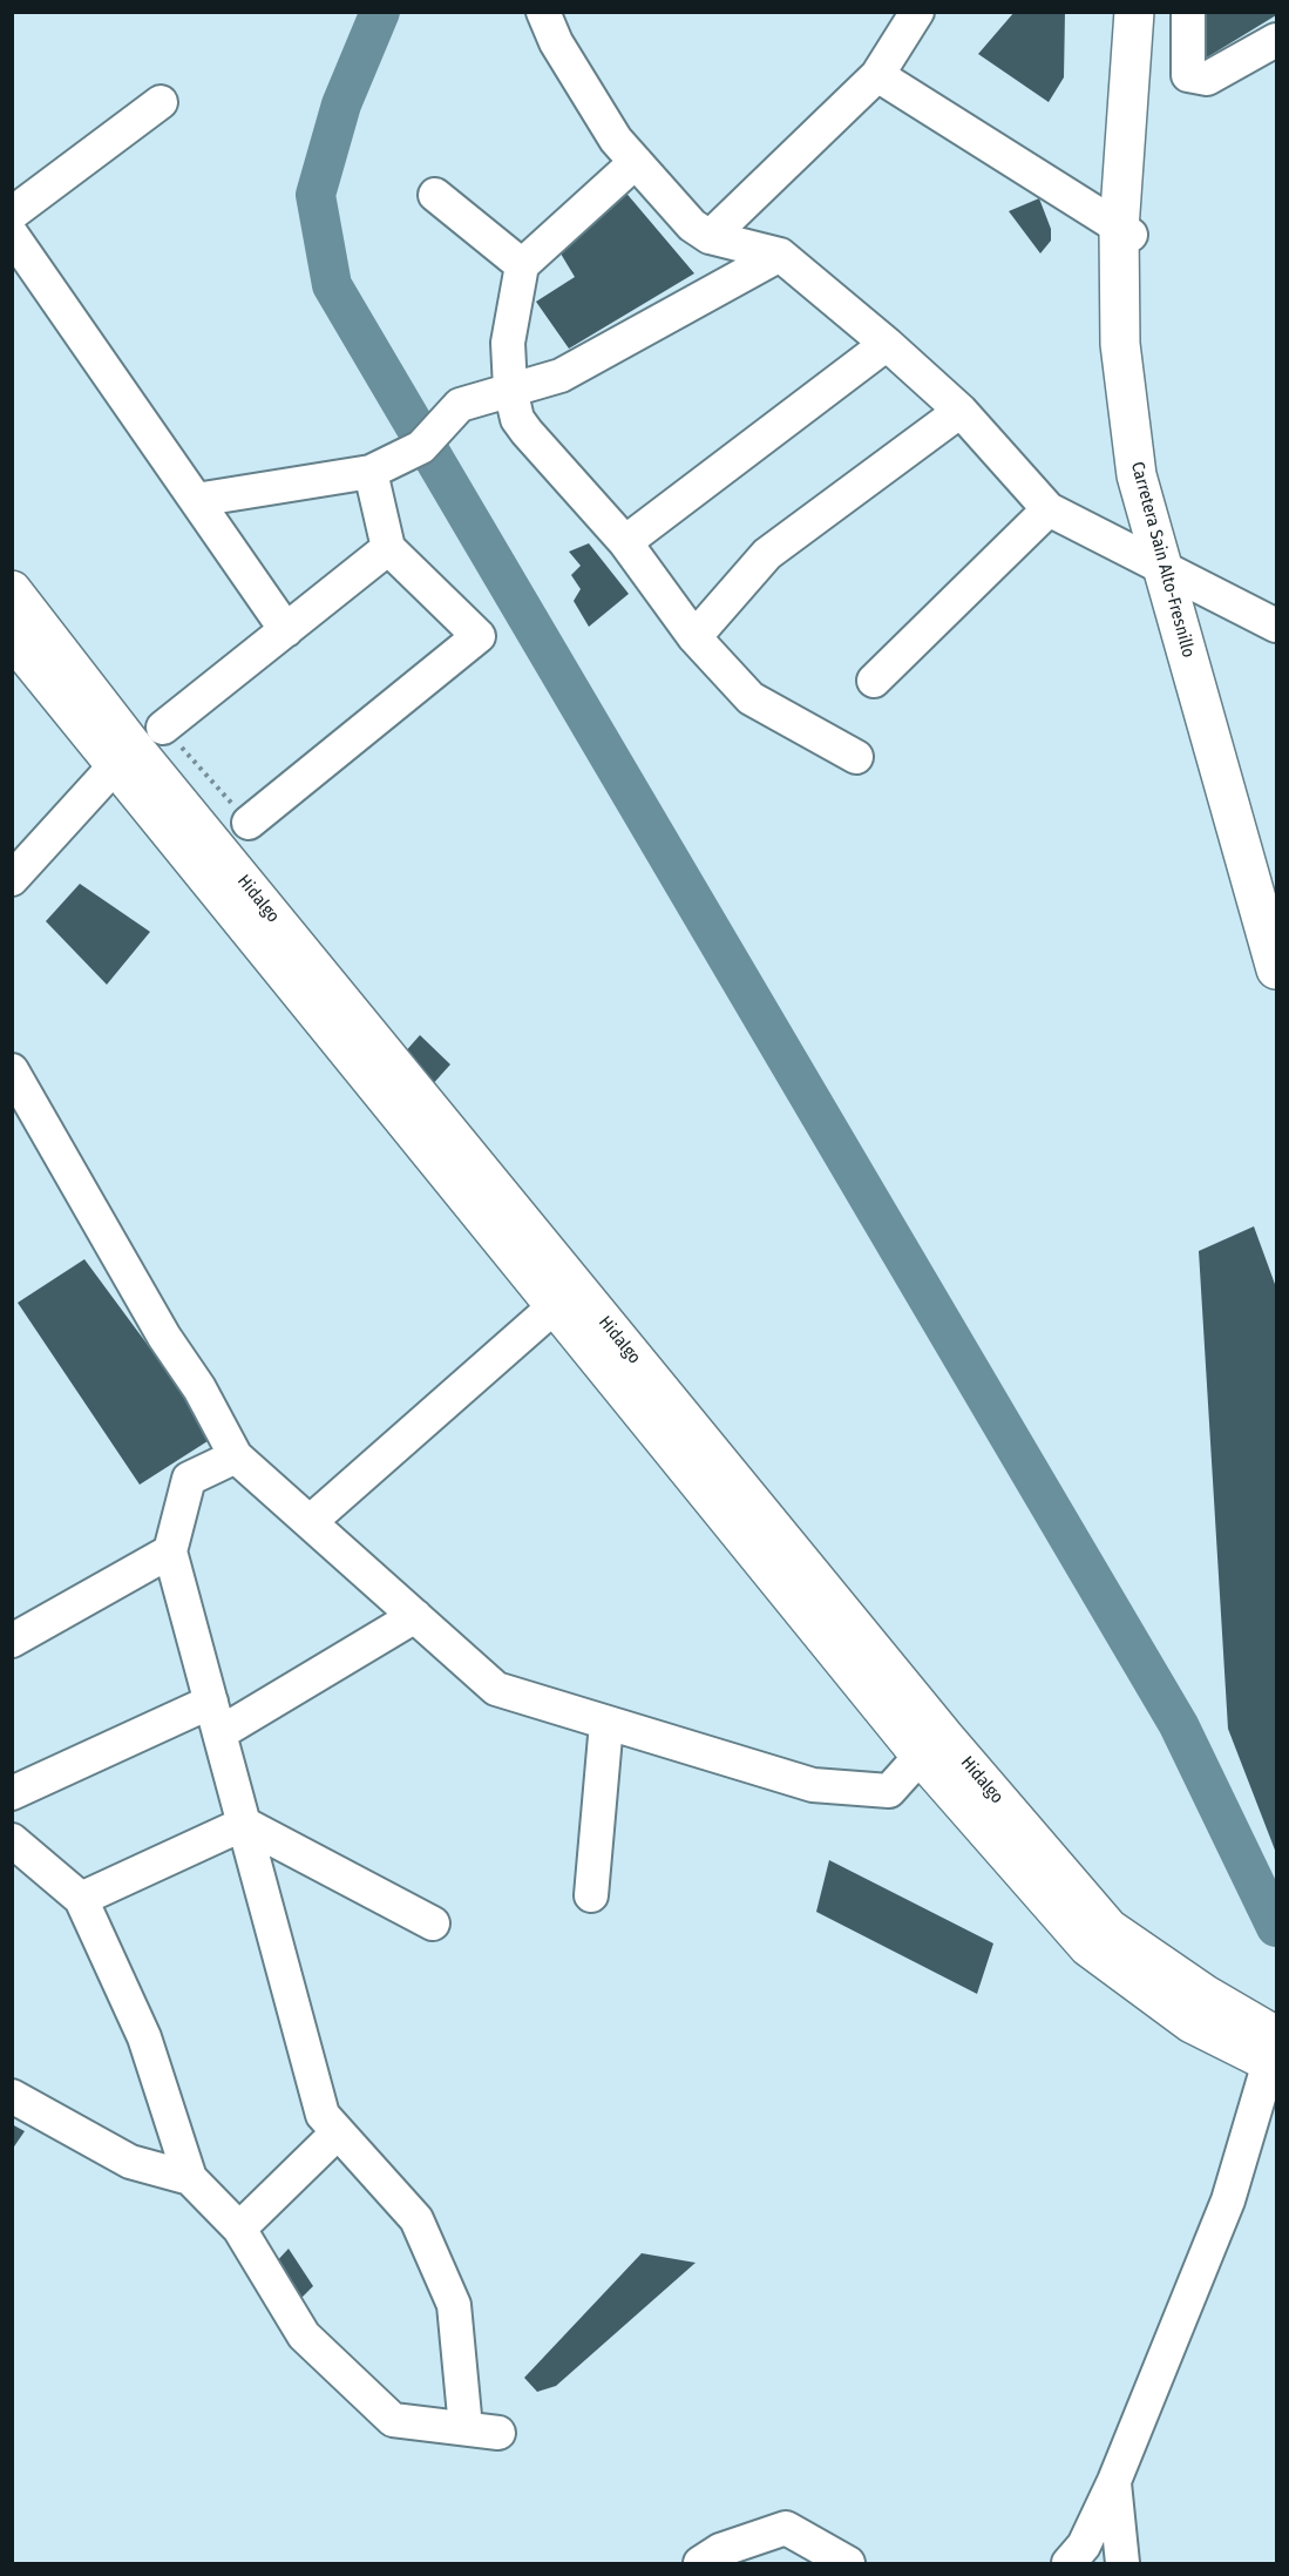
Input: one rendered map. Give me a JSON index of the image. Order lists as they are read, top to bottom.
{
  "streets": {
    "main road": ["Carretera Sain Alto-Fresnillo", "Hidalgo"]
  }
}
